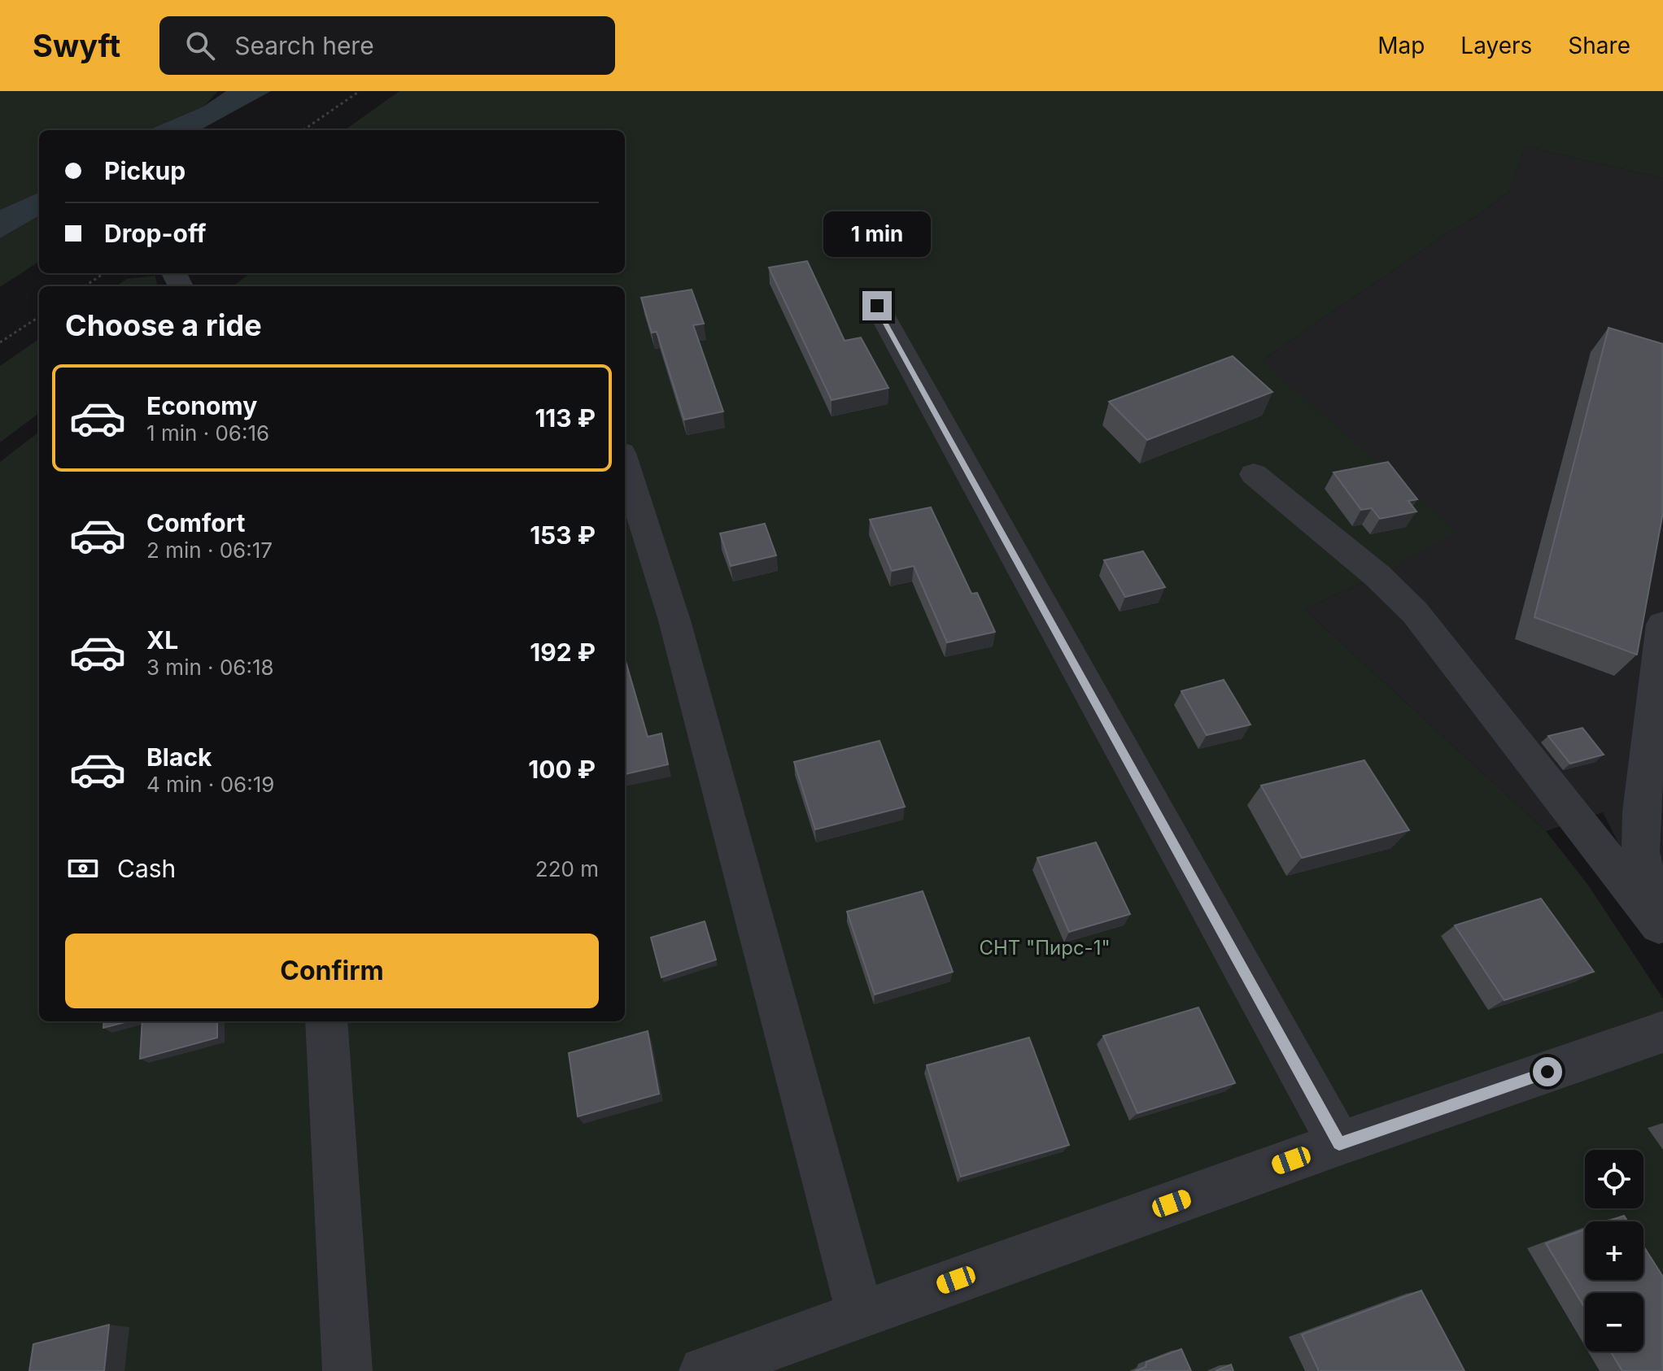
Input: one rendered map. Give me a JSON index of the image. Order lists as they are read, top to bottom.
{
  "parks": ["СНТ \"Пирс-1\""],
  "page": {
    "header": "Swyft",
    "search": "Search here",
    "nav": ["Map", "Layers", "Share"],
    "banner": ["Pickup", "Drop-off"],
    "bubble": "1 min",
    "heading": "Choose a ride",
    "list": [
      {
        "name": "Economy",
        "note": "1 min · 06:16",
        "value": "113 ₽"
      },
      {
        "name": "Comfort",
        "note": "2 min · 06:17",
        "value": "153 ₽"
      },
      {
        "name": "XL",
        "note": "3 min · 06:18",
        "value": "192 ₽"
      },
      {
        "name": "Black",
        "note": "4 min · 06:19",
        "value": "100 ₽"
      }
    ],
    "pay": ["Cash", "220 m"],
    "buttons": "Confirm",
    "map_buttons": ["+", "−"]
  }
}
